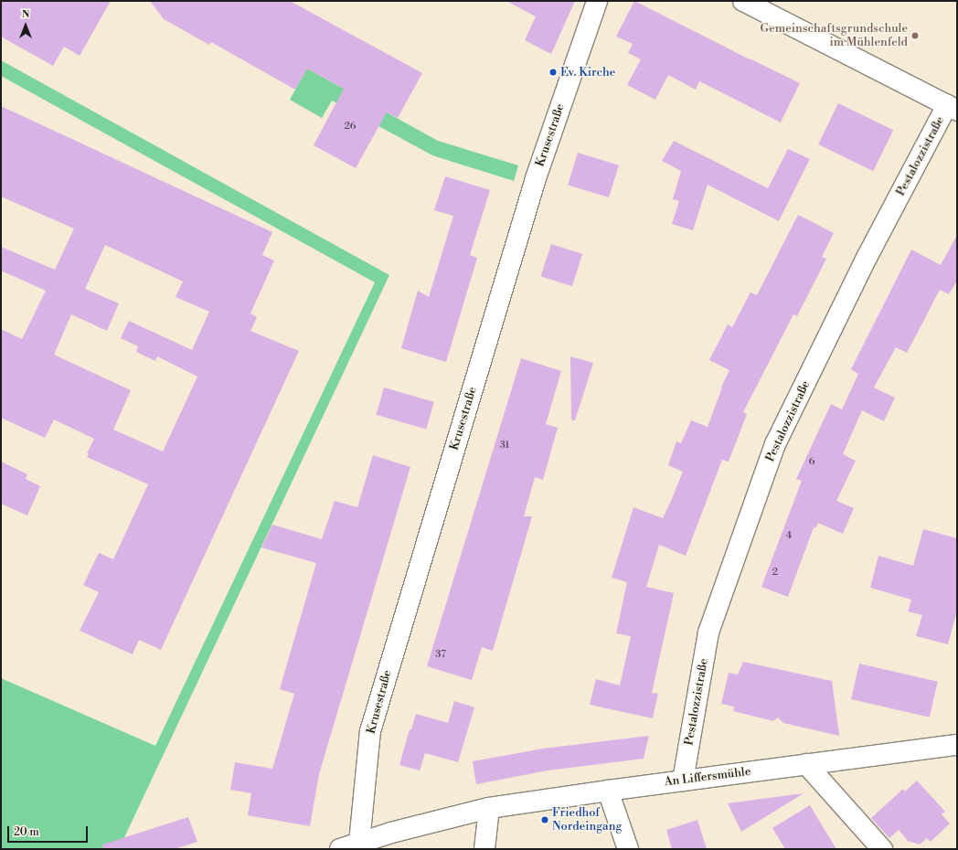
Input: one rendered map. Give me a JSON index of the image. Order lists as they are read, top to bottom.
{
  "streets": {
    "street": ["Krusestraße", "Pestalozzistraße", "An Liffersmühle"]
  },
  "crossings": [
    ["Krusestraße", "An Liffersmühle"],
    ["Pestalozzistraße", "An Liffersmühle"]
  ],
  "places": ["Gemeinschaftsgrundschule im Mühlenfeld", "Ev. Kirche", "Friedhof Nordeingang"],
  "house_numbers": [
    "26",
    "31",
    "6",
    "4",
    "2",
    "37"
  ],
  "scale_bar": "20 m",
  "north": "top"
}
